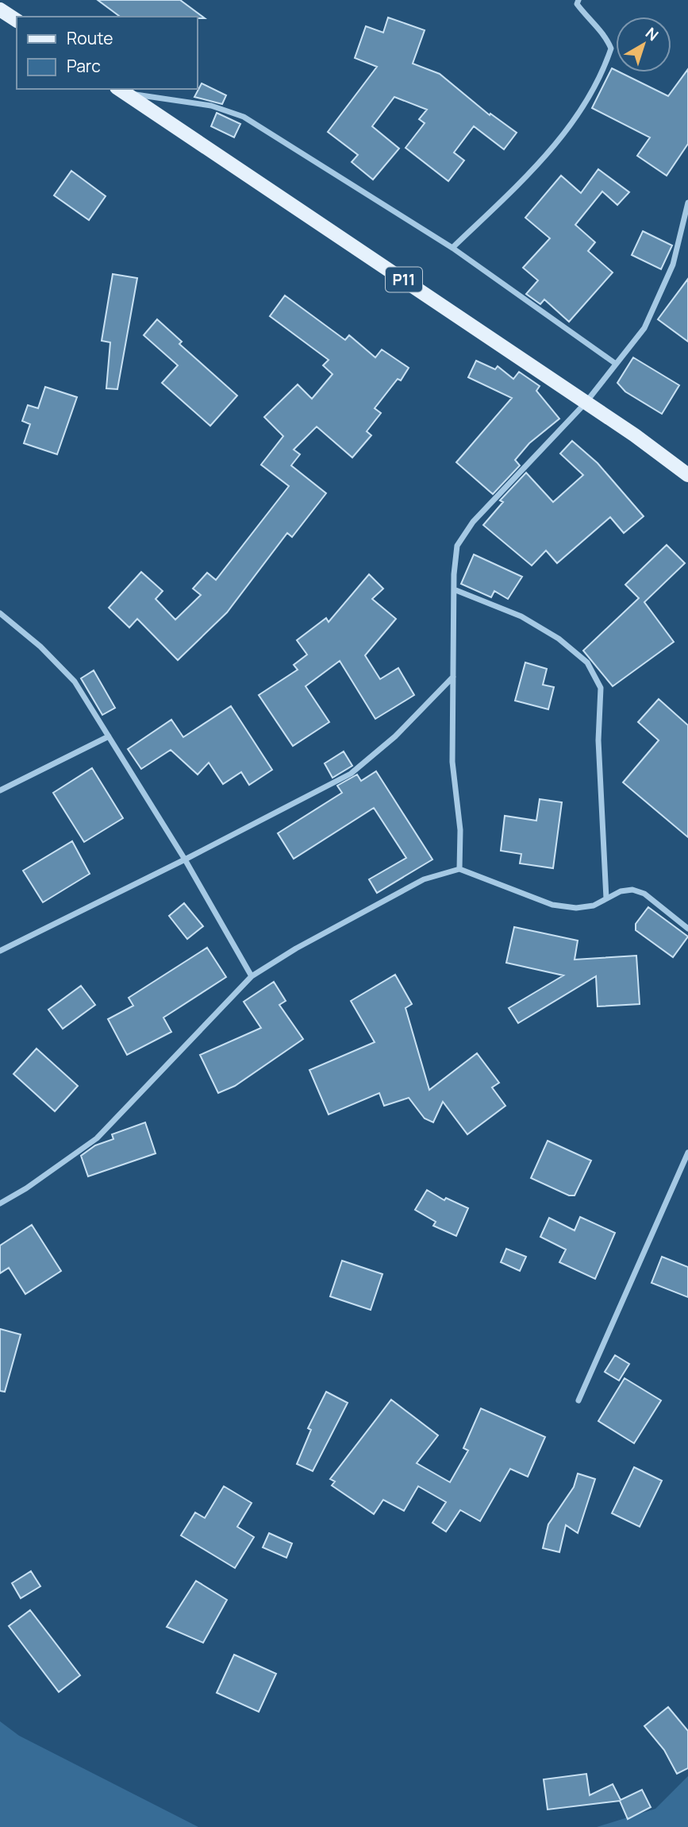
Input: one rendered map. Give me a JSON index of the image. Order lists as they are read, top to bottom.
{
  "streets": {
    "main road": ["P11"]
  },
  "legend": ["Route", "Parc"],
  "north": "top right"
}
